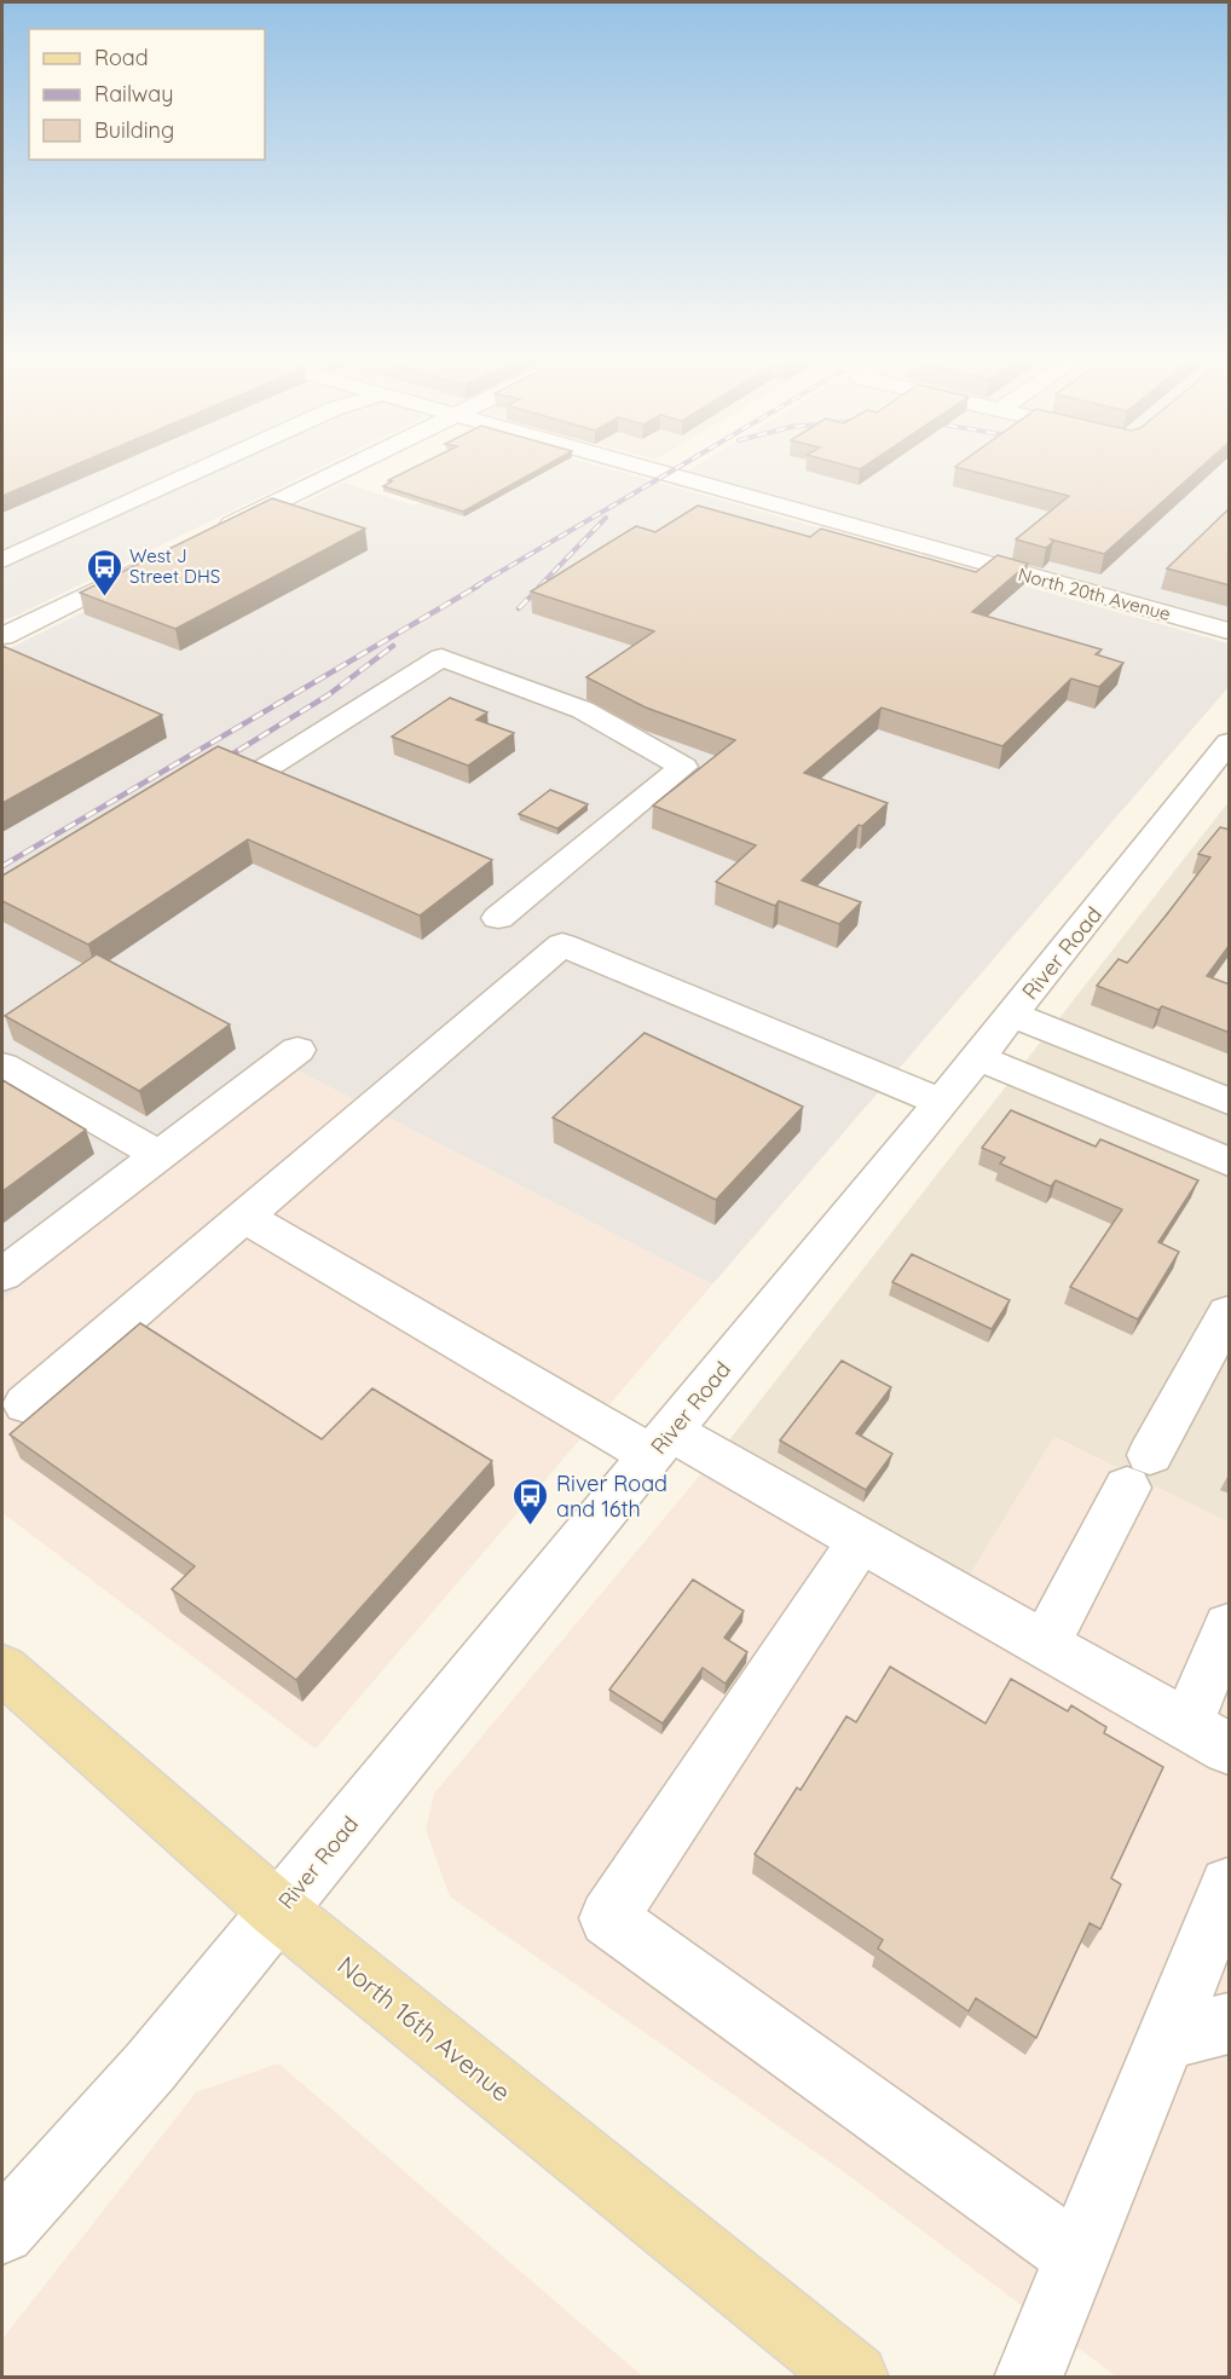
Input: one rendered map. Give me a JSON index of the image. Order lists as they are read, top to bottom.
{
  "streets": {
    "main road": ["North 16th Avenue"],
    "street": ["North 20th Avenue", "River Road"]
  },
  "crossings": [
    ["River Road", "North 16th Avenue"]
  ],
  "places": {
    "bus stop": ["West J Street DHS", "River Road and 16th"]
  },
  "legend": ["Road", "Railway", "Building"]
}
